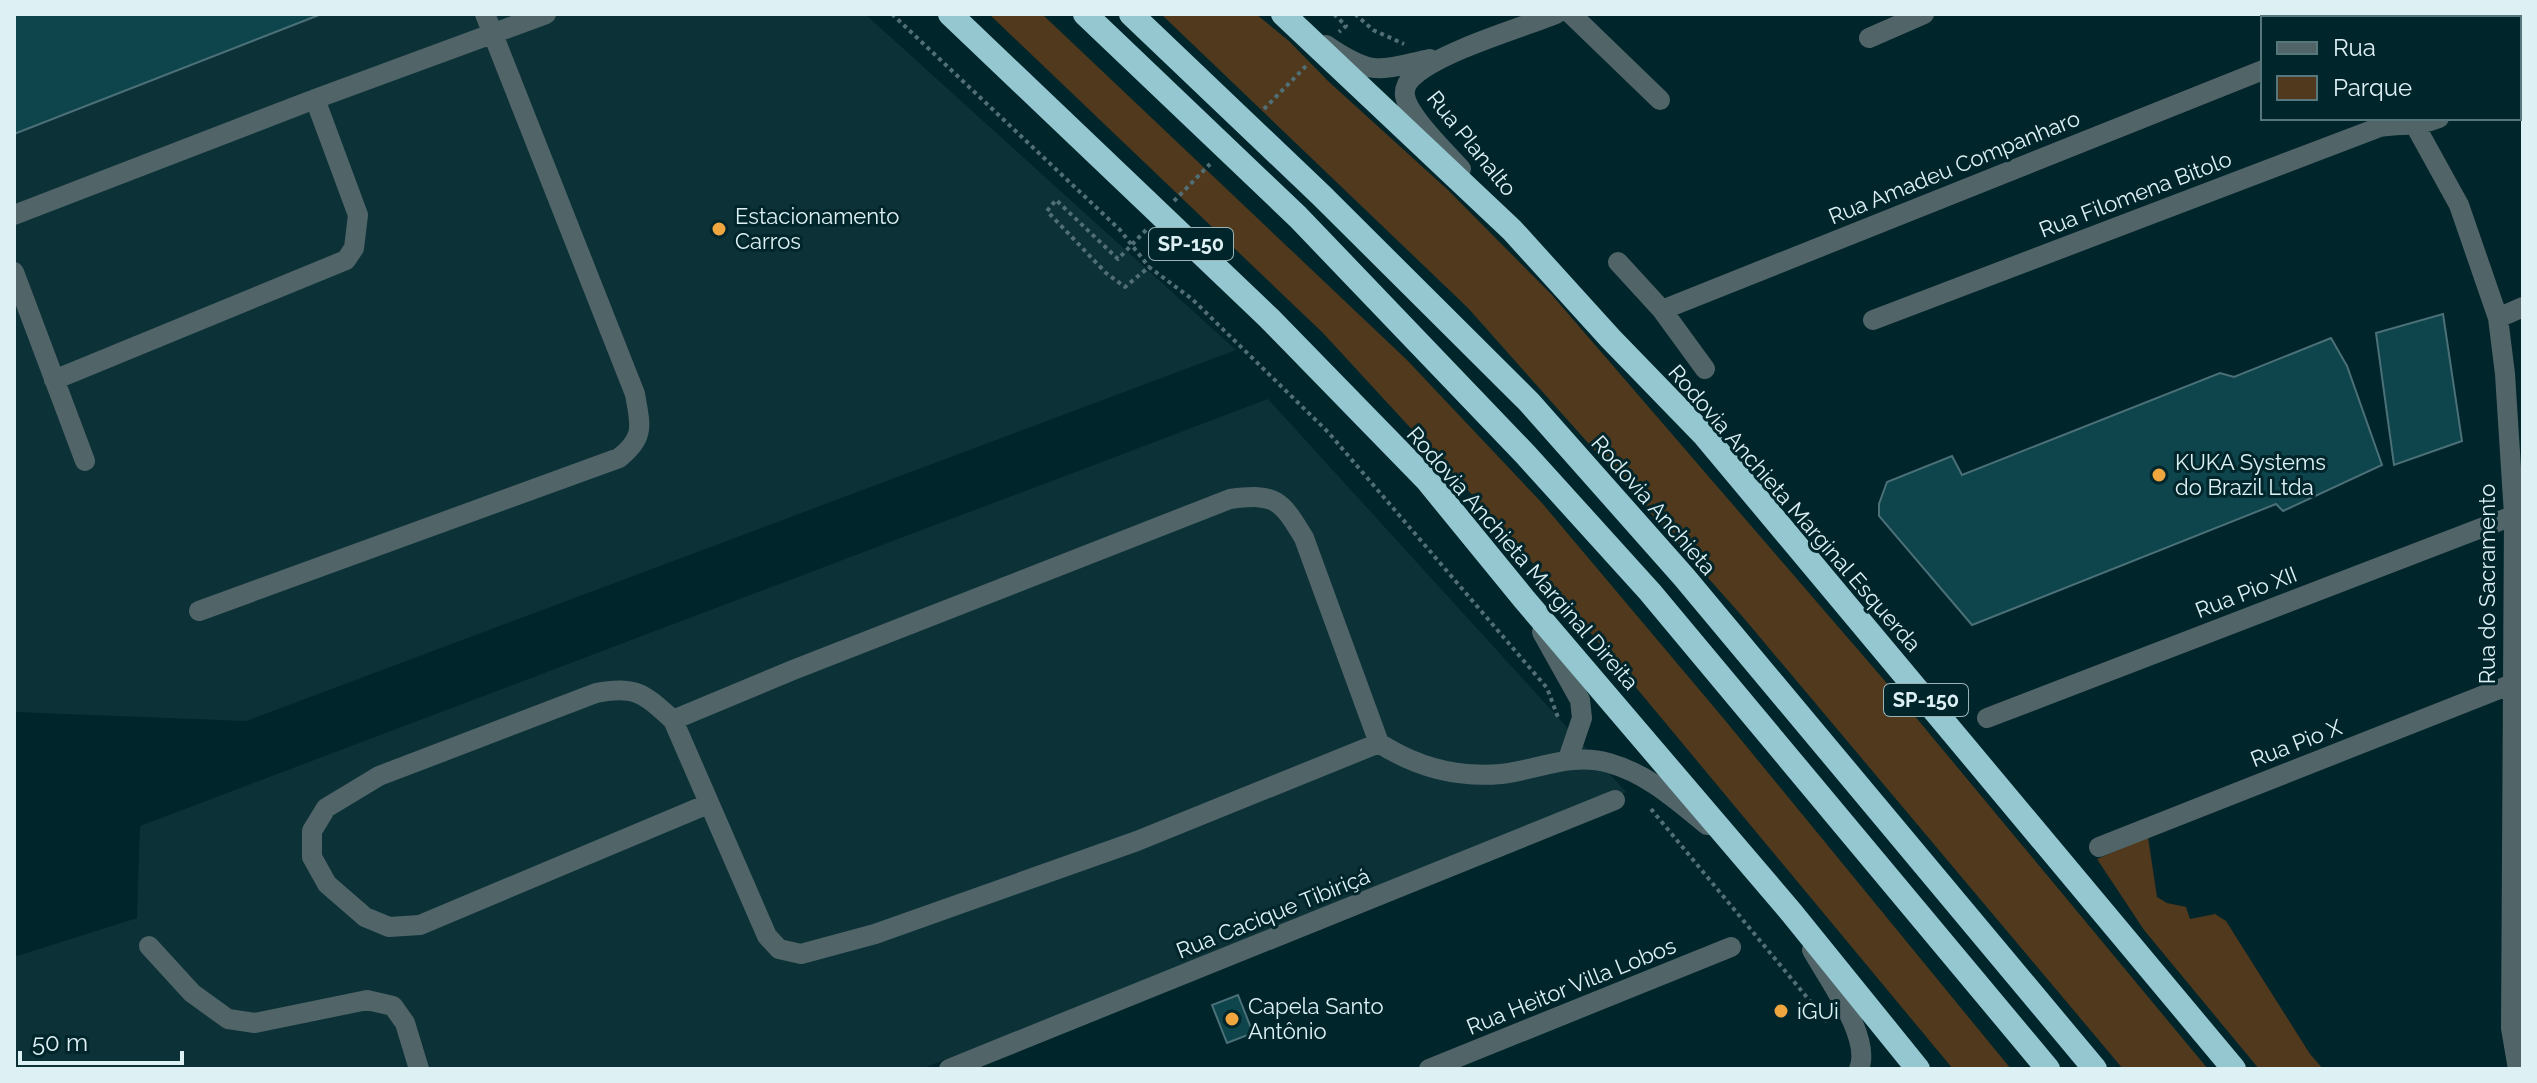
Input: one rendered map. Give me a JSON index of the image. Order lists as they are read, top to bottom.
{
  "streets": {
    "highway": [
      "SP-150",
      "Rodovia Anchieta",
      "Rodovia Anchieta Marginal Esquerda",
      "Rodovia Anchieta Marginal Direita"
    ],
    "street": [
      "Rua Planalto",
      "Rua Amadeu Companharo",
      "Rua Filomena Bitolo",
      "Rua do Sacramento",
      "Rua Pio XII",
      "Rua Pio X",
      "Rua Cacique Tibiriçá",
      "Rua Heitor Villa Lobos"
    ]
  },
  "crossings": [
    ["Rua Planalto", "Rodovia Anchieta Marginal Esquerda"],
    ["Rua Filomena Bitolo", "Rua do Sacramento"],
    ["Rua do Sacramento", "Rua Pio XII"],
    ["Rua do Sacramento", "Rua Pio X"]
  ],
  "places": [
    "Estacionamento Carros",
    "KUKA Systems do Brazil Ltda",
    "iGUi",
    "Capela Santo Antônio"
  ],
  "legend": ["Rua", "Parque"],
  "scale_bar": "50 m"
}
